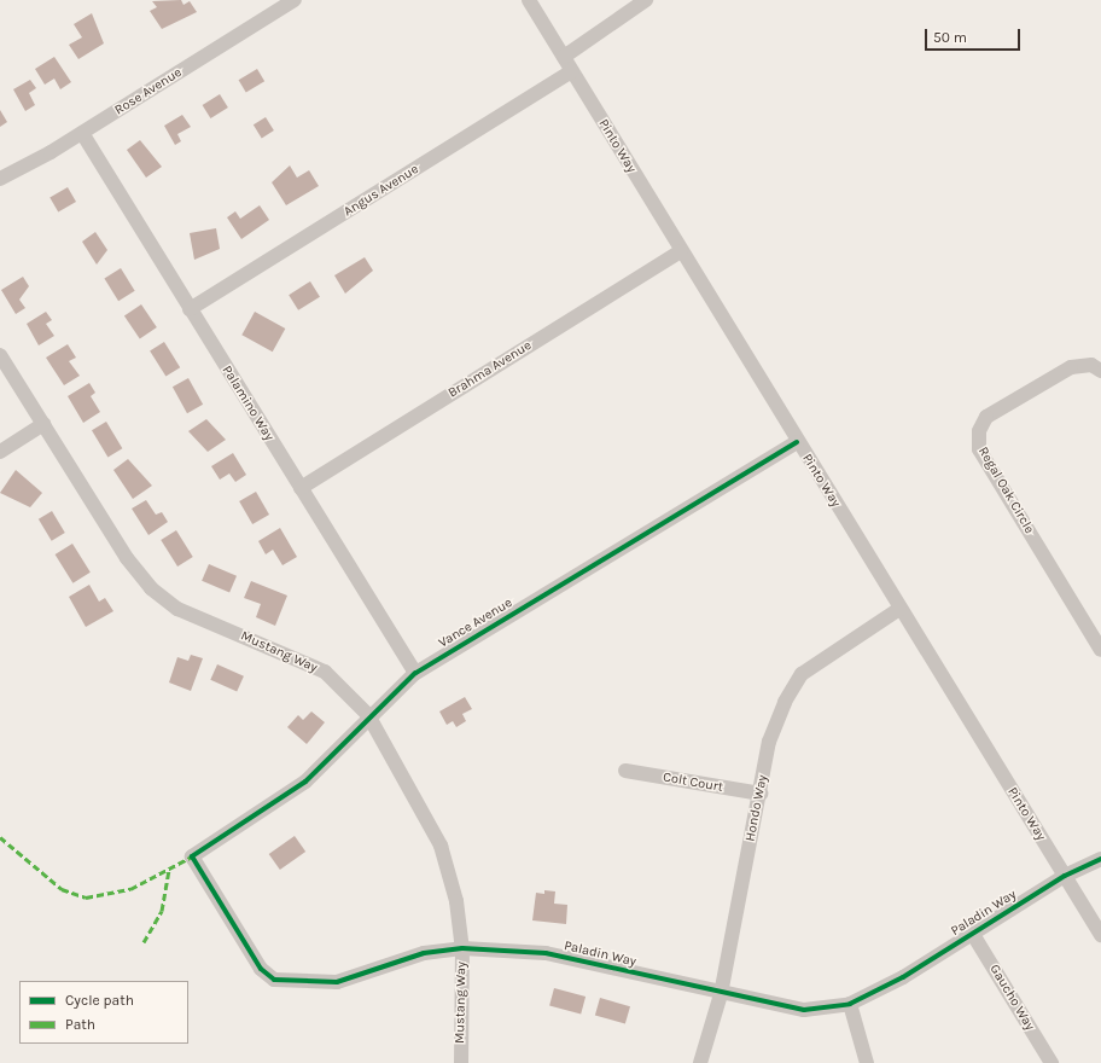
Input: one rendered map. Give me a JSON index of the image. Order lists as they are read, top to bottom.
{
  "streets": {
    "street": [
      "Rose Avenue",
      "Pinto Way",
      "Angus Avenue",
      "Brahma Avenue",
      "Palamino Way",
      "Regal Oak Circle",
      "Vance Avenue",
      "Mustang Way",
      "Colt Court",
      "Hondo Way",
      "Paladin Way",
      "Gaucho Way"
    ]
  },
  "crossings": [
    ["Rose Avenue", "Palamino Way"],
    ["Pinto Way", "Angus Avenue"],
    ["Pinto Way", "Brahma Avenue"],
    ["Pinto Way", "Vance Avenue"],
    ["Pinto Way", "Hondo Way"],
    ["Pinto Way", "Paladin Way"],
    ["Angus Avenue", "Palamino Way"],
    ["Brahma Avenue", "Palamino Way"],
    ["Palamino Way", "Vance Avenue"],
    ["Vance Avenue", "Mustang Way"],
    ["Vance Avenue", "Paladin Way"],
    ["Mustang Way", "Paladin Way"],
    ["Colt Court", "Hondo Way"],
    ["Hondo Way", "Paladin Way"],
    ["Paladin Way", "Gaucho Way"]
  ],
  "legend": ["Cycle path", "Path"],
  "scale_bar": "50 m"
}
